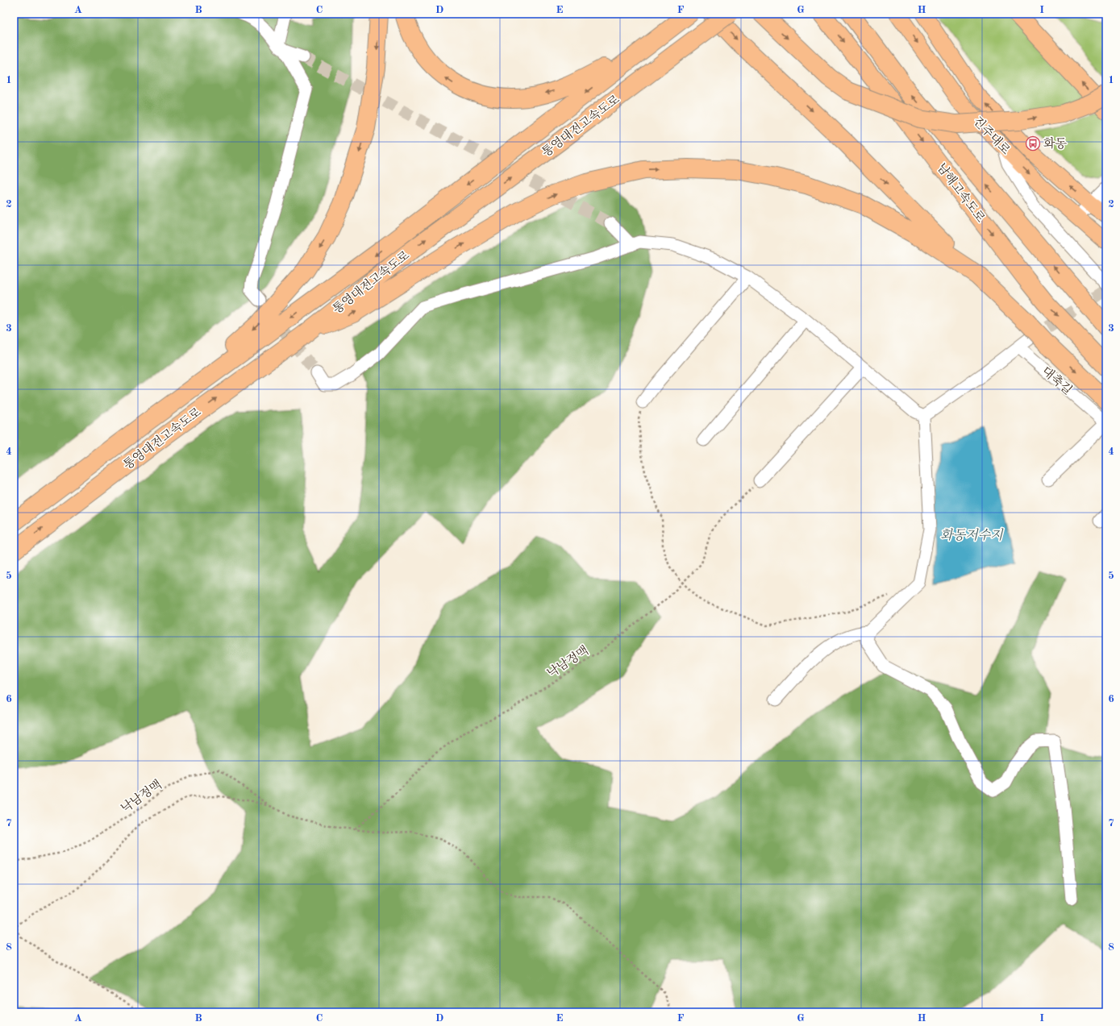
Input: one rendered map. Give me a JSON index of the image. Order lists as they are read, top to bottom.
{
  "streets": {
    "highway": ["통영대전고속도로", "남해고속도로"],
    "main road": ["진주대로"],
    "street": ["대축길"],
    "path": ["낙남정맥"]
  },
  "water": ["화동저수지"],
  "places": {
    "bus stop": ["화동"]
  },
  "grid": {
    "columns": [
      "A",
      "B",
      "C",
      "D",
      "E",
      "F",
      "G",
      "H",
      "I"
    ],
    "rows": [
      "1",
      "2",
      "3",
      "4",
      "5",
      "6",
      "7",
      "8"
    ]
  }
}
